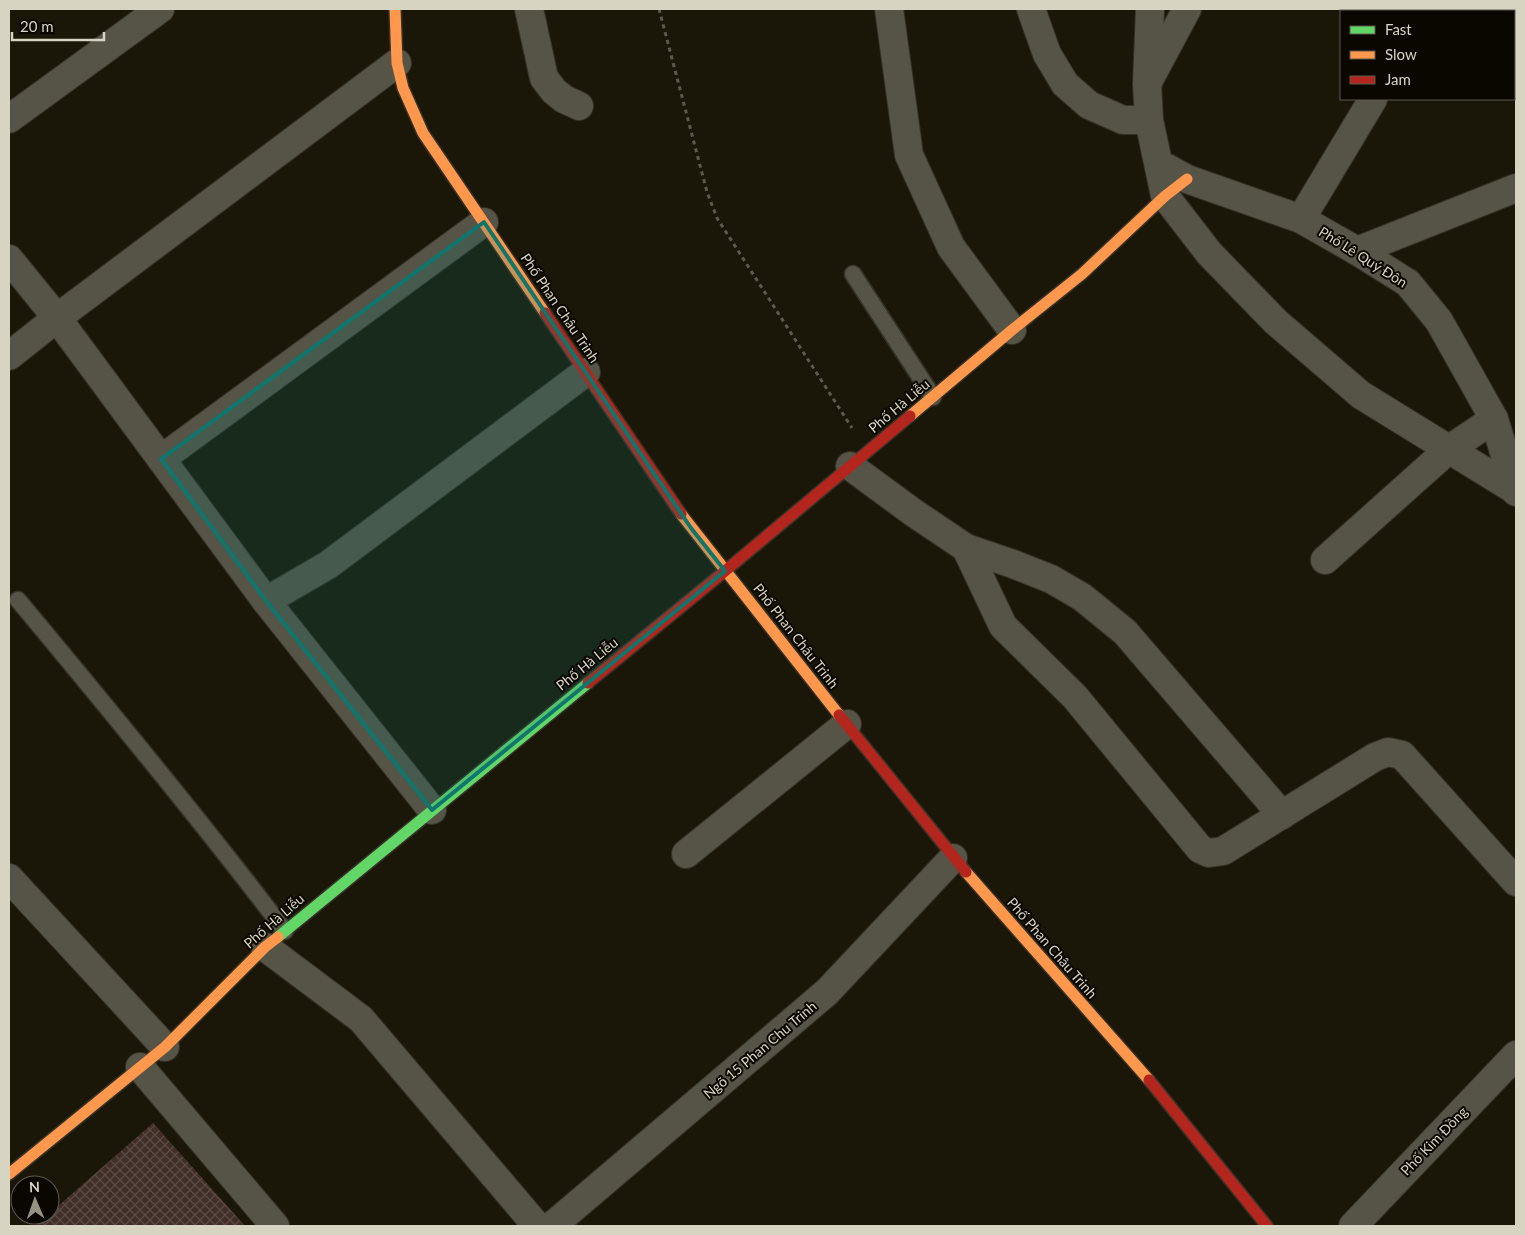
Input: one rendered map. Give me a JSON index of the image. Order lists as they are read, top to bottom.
{
  "streets": {
    "street": [
      "Phố Lê Quý Đôn",
      "Phố Phan Châu Trinh",
      "Phố Hà Liễu",
      "Ngõ 15 Phan Chu Trinh",
      "Phố Kim Đồng"
    ]
  },
  "crossings": [
    ["Phố Lê Quý Đôn", "Phố Hà Liễu"],
    ["Phố Phan Châu Trinh", "Phố Hà Liễu"],
    ["Phố Phan Châu Trinh", "Ngõ 15 Phan Chu Trinh"]
  ],
  "legend": ["Fast", "Slow", "Jam"],
  "scale_bar": "20 m",
  "north": "top"
}
